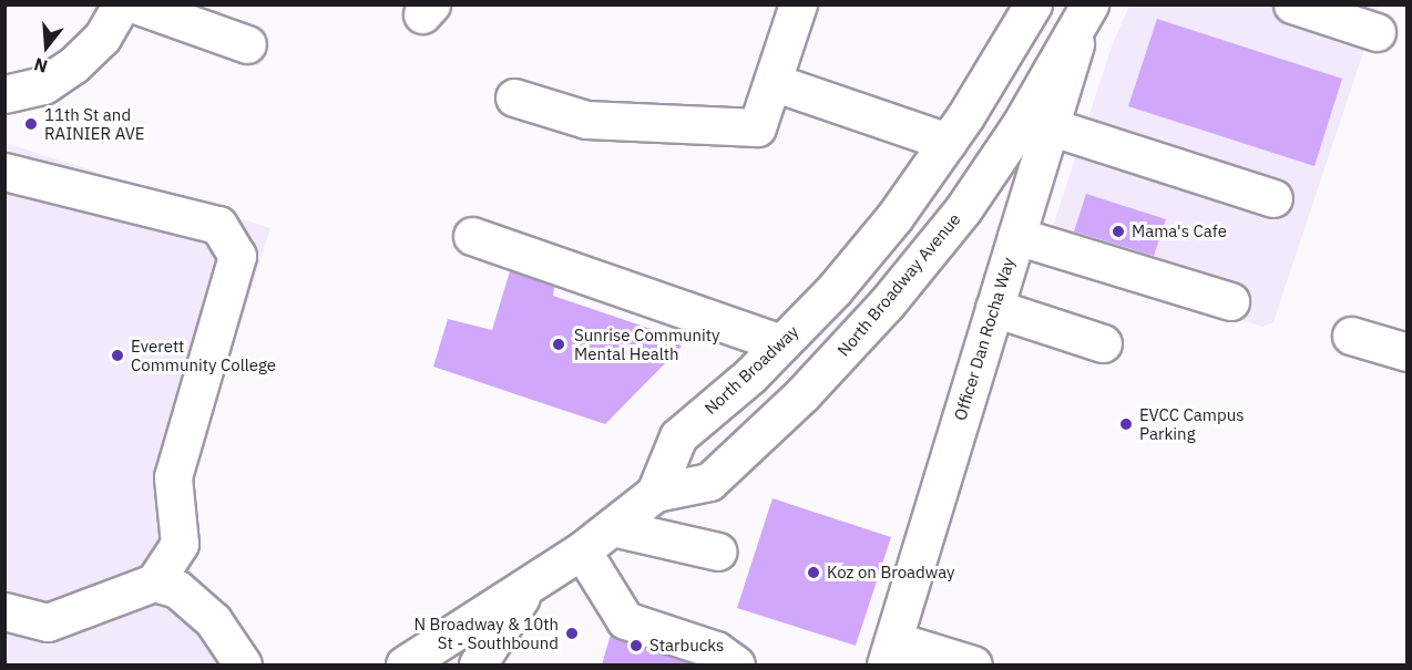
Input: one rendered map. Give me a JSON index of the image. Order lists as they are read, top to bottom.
{
  "streets": {
    "main road": ["North Broadway Avenue", "Officer Dan Rocha Way", "North Broadway"]
  },
  "crossings": [
    ["North Broadway Avenue", "Officer Dan Rocha Way"],
    ["North Broadway Avenue", "North Broadway"]
  ],
  "places": [
    "11th St and RAINIER AVE",
    "Mama's Cafe",
    "Sunrise Community Mental Health",
    "Everett Community College",
    "EVCC Campus Parking",
    "Koz on Broadway",
    "N Broadway & 10th St - Southbound",
    "Starbucks"
  ],
  "north": "bottom"
}
